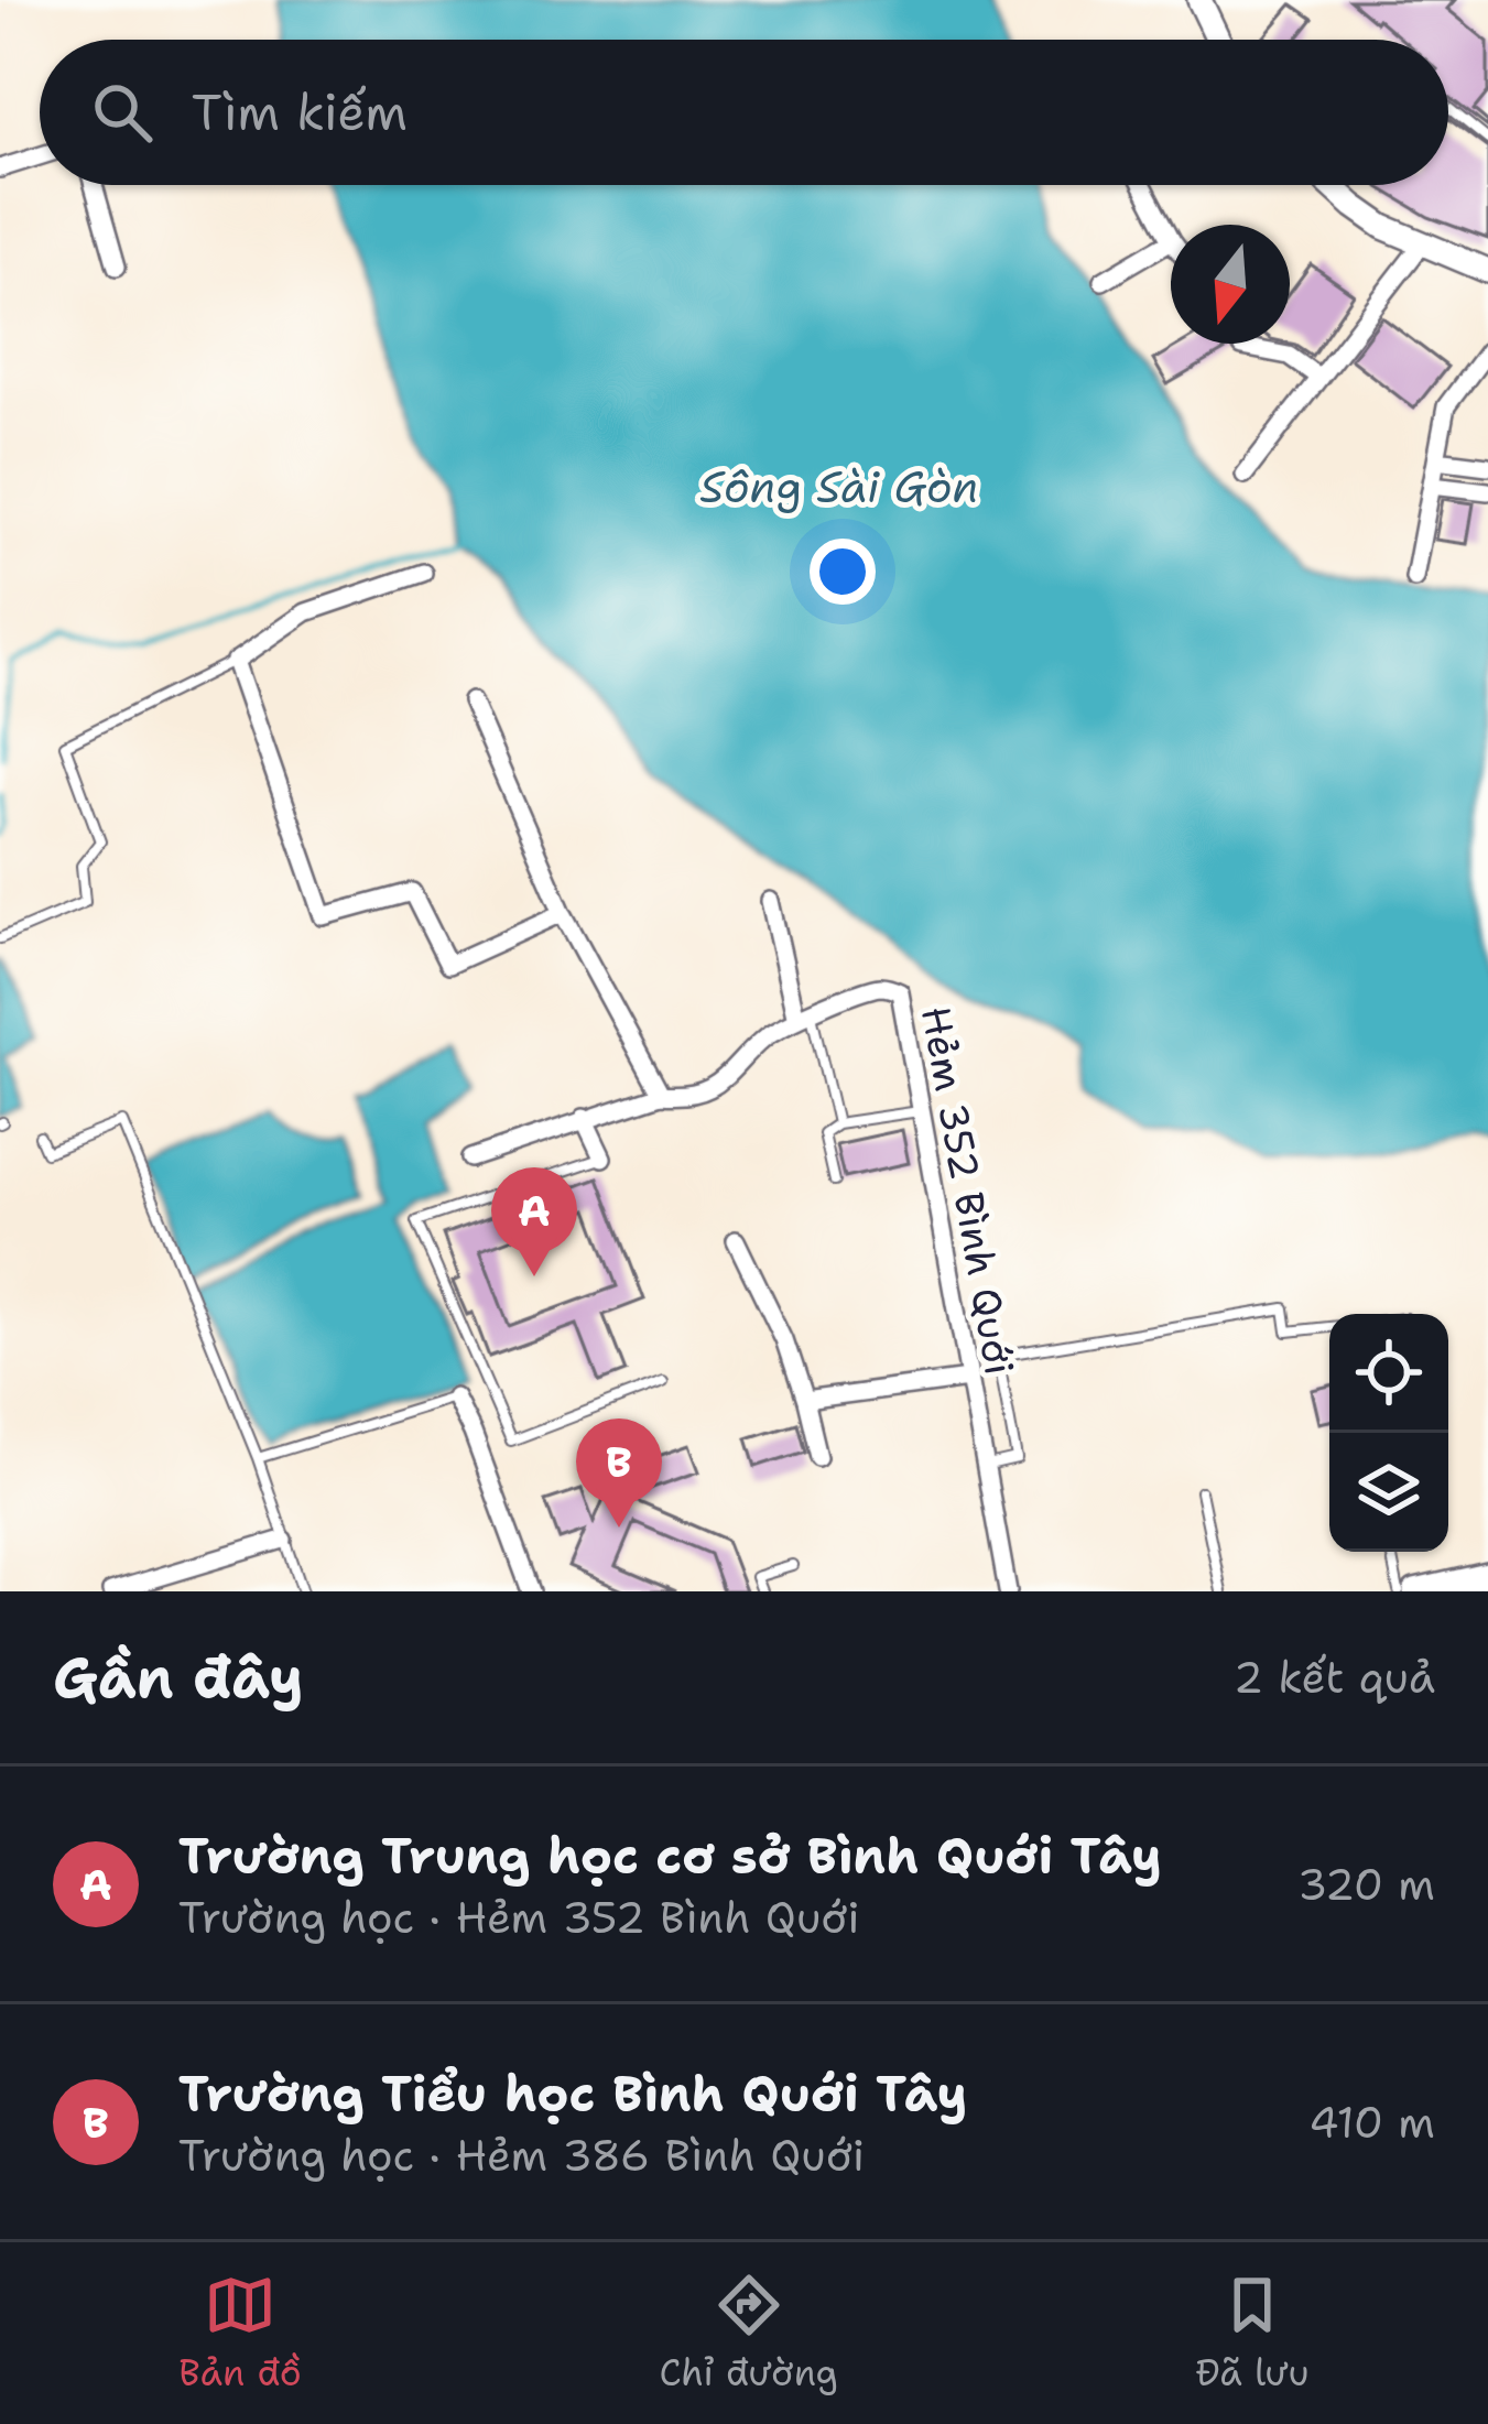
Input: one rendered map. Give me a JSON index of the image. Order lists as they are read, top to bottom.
{
  "streets": {
    "street": ["Hẻm 352 Bình Quới"]
  },
  "water": ["Sông Sài Gòn"],
  "north": "bottom",
  "page": {
    "search": "Tìm kiếm",
    "pins": ["A", "B"],
    "heading": ["Gần đây", "2 kết quả"],
    "list": [
      {
        "mark": "A",
        "name": "Trường Trung học cơ sở Bình Quới Tây",
        "note": "Trường học · Hẻm 352 Bình Quới",
        "value": "320 m"
      },
      {
        "mark": "B",
        "name": "Trường Tiểu học Bình Quới Tây",
        "note": "Trường học · Hẻm 386 Bình Quới",
        "value": "410 m"
      }
    ],
    "nav": ["Bản đồ", "Chỉ đường", "Đã lưu"]
  }
}
